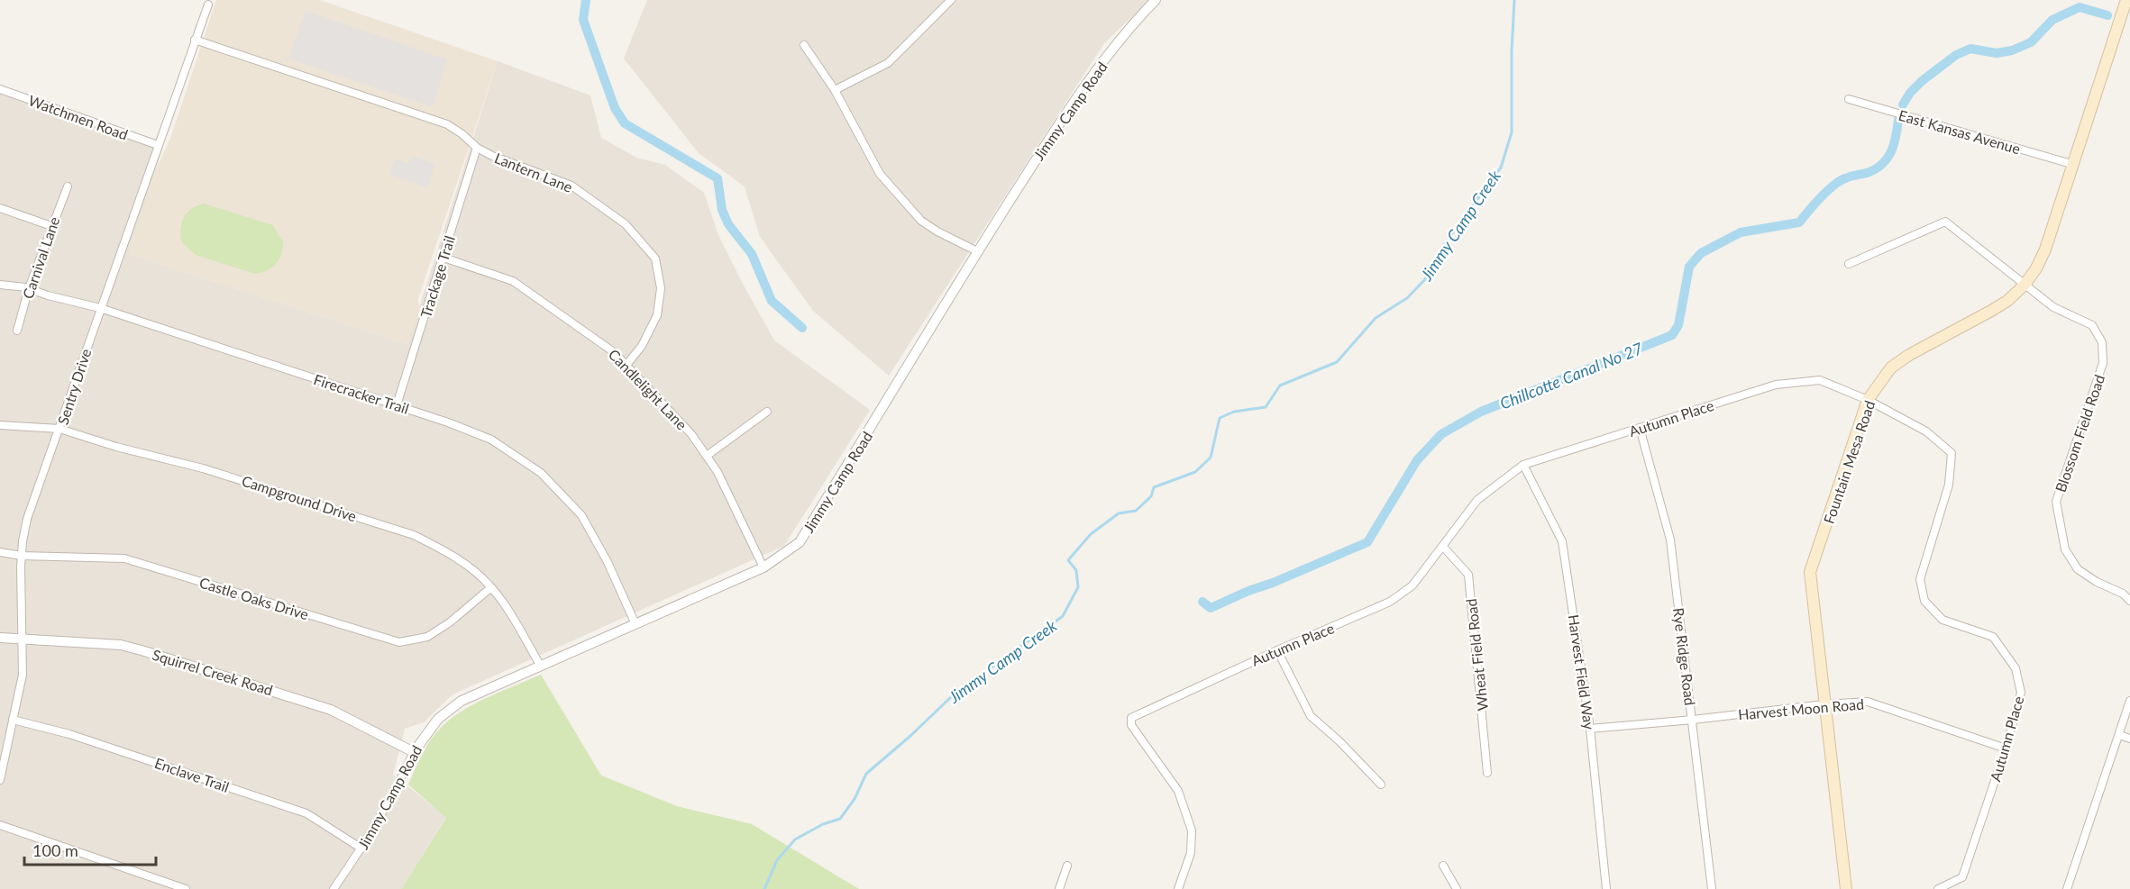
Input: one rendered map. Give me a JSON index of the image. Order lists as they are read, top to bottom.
{
  "streets": {
    "main road": ["Fountain Mesa Road"],
    "street": [
      "Jimmy Camp Road",
      "Watchmen Road",
      "East Kansas Avenue",
      "Lantern Lane",
      "Carnival Lane",
      "Trackage Trail",
      "Sentry Drive",
      "Candlelight Lane",
      "Firecracker Trail",
      "Autumn Place",
      "Blossom Field Road",
      "Campground Drive",
      "Castle Oaks Drive",
      "Wheat Field Road",
      "Rye Ridge Road",
      "Squirrel Creek Road",
      "Harvest Field Way",
      "Harvest Moon Road",
      "Enclave Trail"
    ]
  },
  "crossings": [
    ["Jimmy Camp Road", "Candlelight Lane"],
    ["Jimmy Camp Road", "Firecracker Trail"],
    ["Jimmy Camp Road", "Campground Drive"],
    ["Jimmy Camp Road", "Squirrel Creek Road"],
    ["Jimmy Camp Road", "Enclave Trail"],
    ["Watchmen Road", "Sentry Drive"],
    ["East Kansas Avenue", "Fountain Mesa Road"],
    ["Lantern Lane", "Trackage Trail"],
    ["Lantern Lane", "Sentry Drive"],
    ["Lantern Lane", "Candlelight Lane"],
    ["Carnival Lane", "Firecracker Trail"],
    ["Trackage Trail", "Candlelight Lane"],
    ["Trackage Trail", "Firecracker Trail"],
    ["Sentry Drive", "Firecracker Trail"],
    ["Sentry Drive", "Campground Drive"],
    ["Sentry Drive", "Castle Oaks Drive"],
    ["Sentry Drive", "Squirrel Creek Road"],
    ["Sentry Drive", "Enclave Trail"],
    ["Autumn Place", "Fountain Mesa Road"],
    ["Autumn Place", "Wheat Field Road"],
    ["Autumn Place", "Rye Ridge Road"],
    ["Autumn Place", "Harvest Field Way"],
    ["Autumn Place", "Harvest Moon Road"],
    ["Blossom Field Road", "Fountain Mesa Road"],
    ["Fountain Mesa Road", "Harvest Moon Road"],
    ["Campground Drive", "Castle Oaks Drive"],
    ["Rye Ridge Road", "Harvest Moon Road"],
    ["Harvest Field Way", "Harvest Moon Road"]
  ],
  "water": ["Jimmy Camp Creek", "Chillcotte Canal No 27"],
  "scale_bar": "100 m"
}
